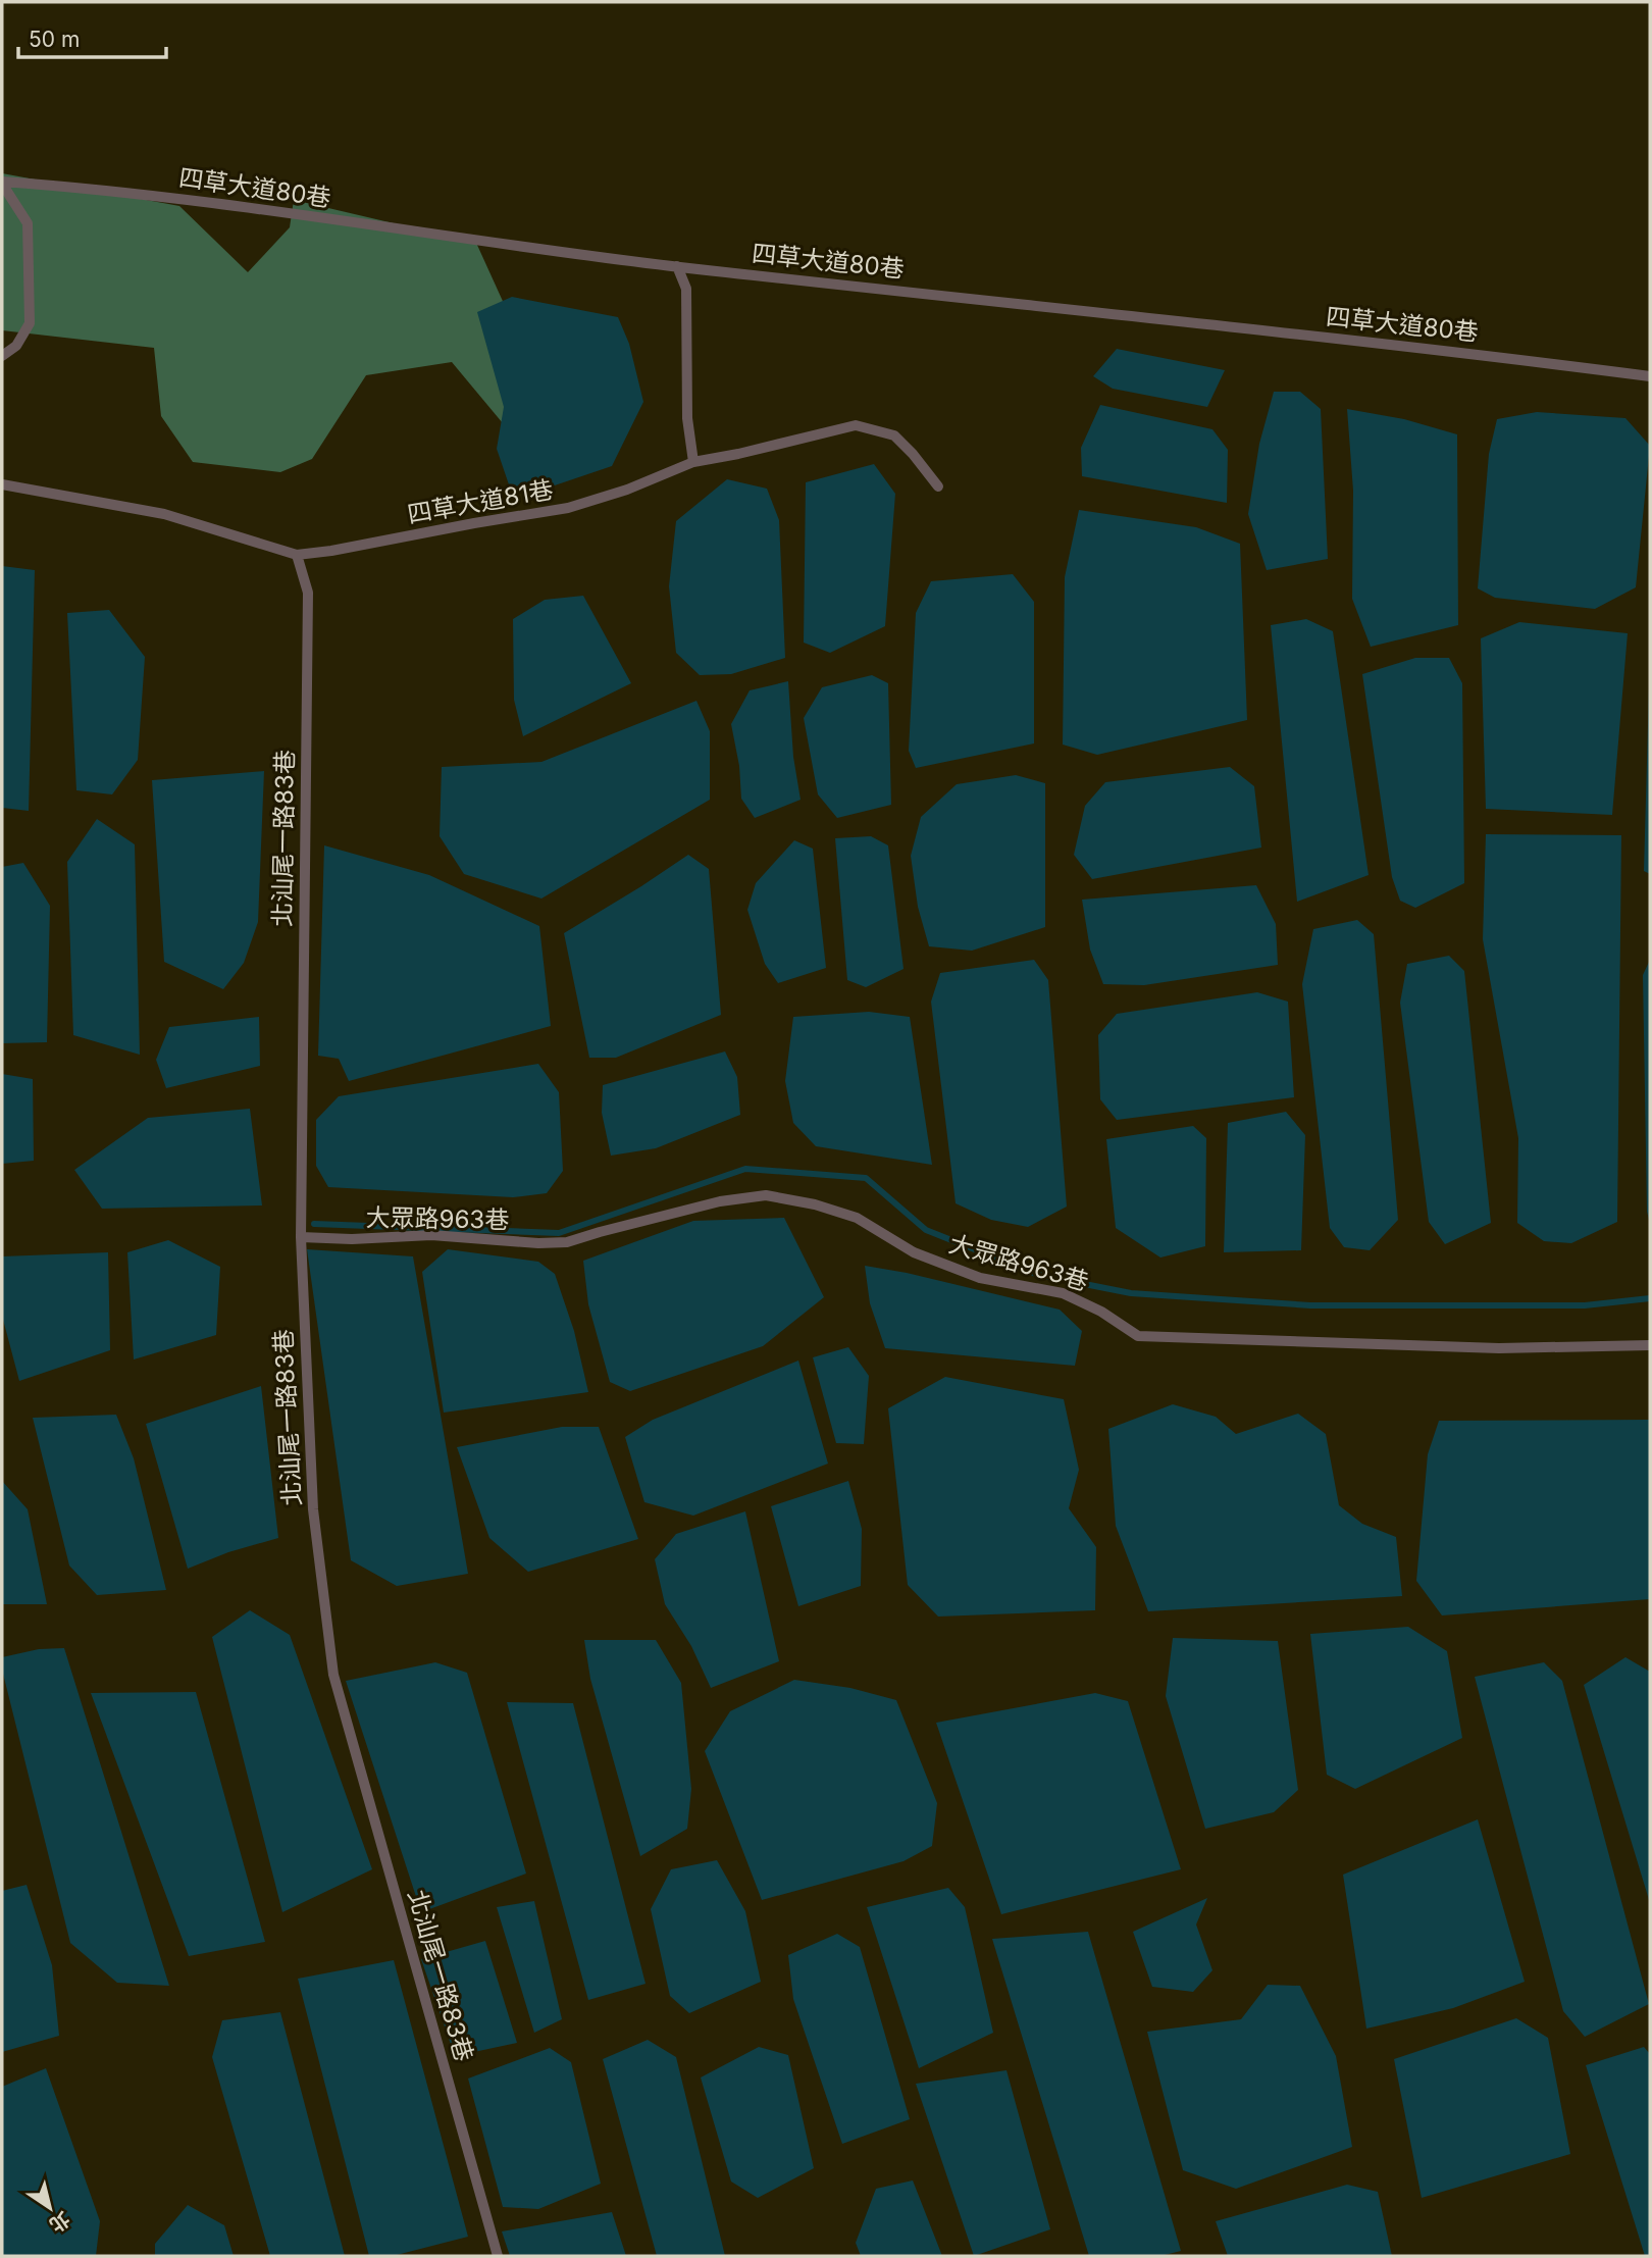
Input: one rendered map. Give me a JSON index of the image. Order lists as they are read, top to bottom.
{
  "streets": {
    "lane": [
      "四草大道80巷",
      "四草大道81巷",
      "北汕尾一路83巷",
      "大眾路963巷"
    ]
  },
  "crossings": [
    ["四草大道81巷", "北汕尾一路83巷"],
    ["北汕尾一路83巷", "大眾路963巷"]
  ],
  "scale_bar": "50 m",
  "north": "bottom right"
}
